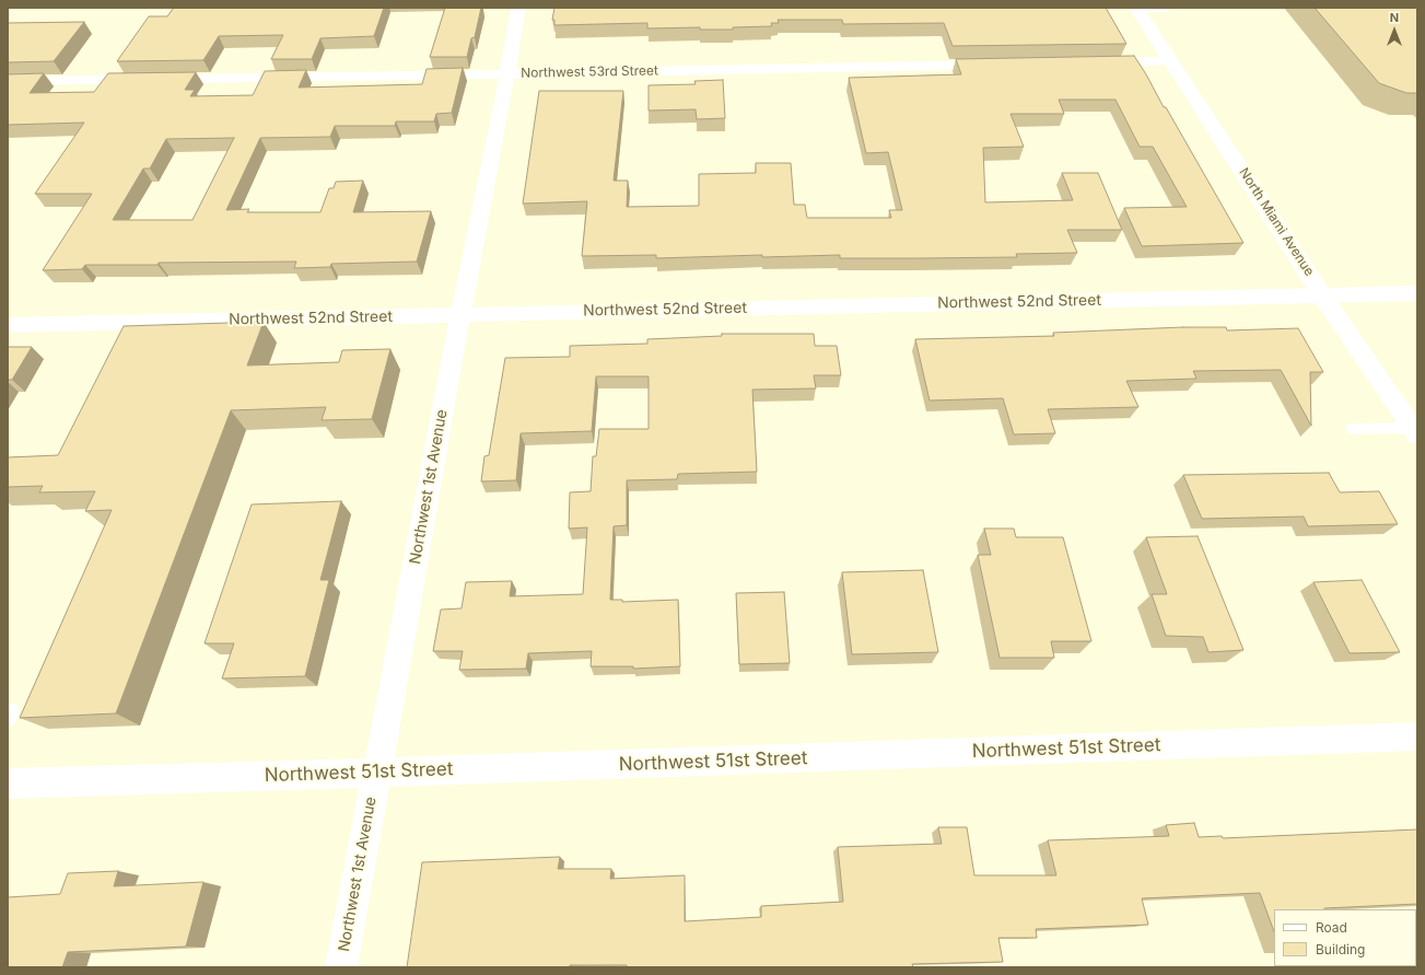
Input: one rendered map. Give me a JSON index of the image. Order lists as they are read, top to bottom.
{
  "streets": {
    "street": [
      "Northwest 53rd Street",
      "North Miami Avenue",
      "Northwest 52nd Street",
      "Northwest 1st Avenue",
      "Northwest 51st Street"
    ]
  },
  "crossings": [
    ["Northwest 53rd Street", "Northwest 1st Avenue"],
    ["North Miami Avenue", "Northwest 52nd Street"],
    ["Northwest 52nd Street", "Northwest 1st Avenue"],
    ["Northwest 1st Avenue", "Northwest 51st Street"]
  ],
  "legend": ["Road", "Building"],
  "north": "top"
}
